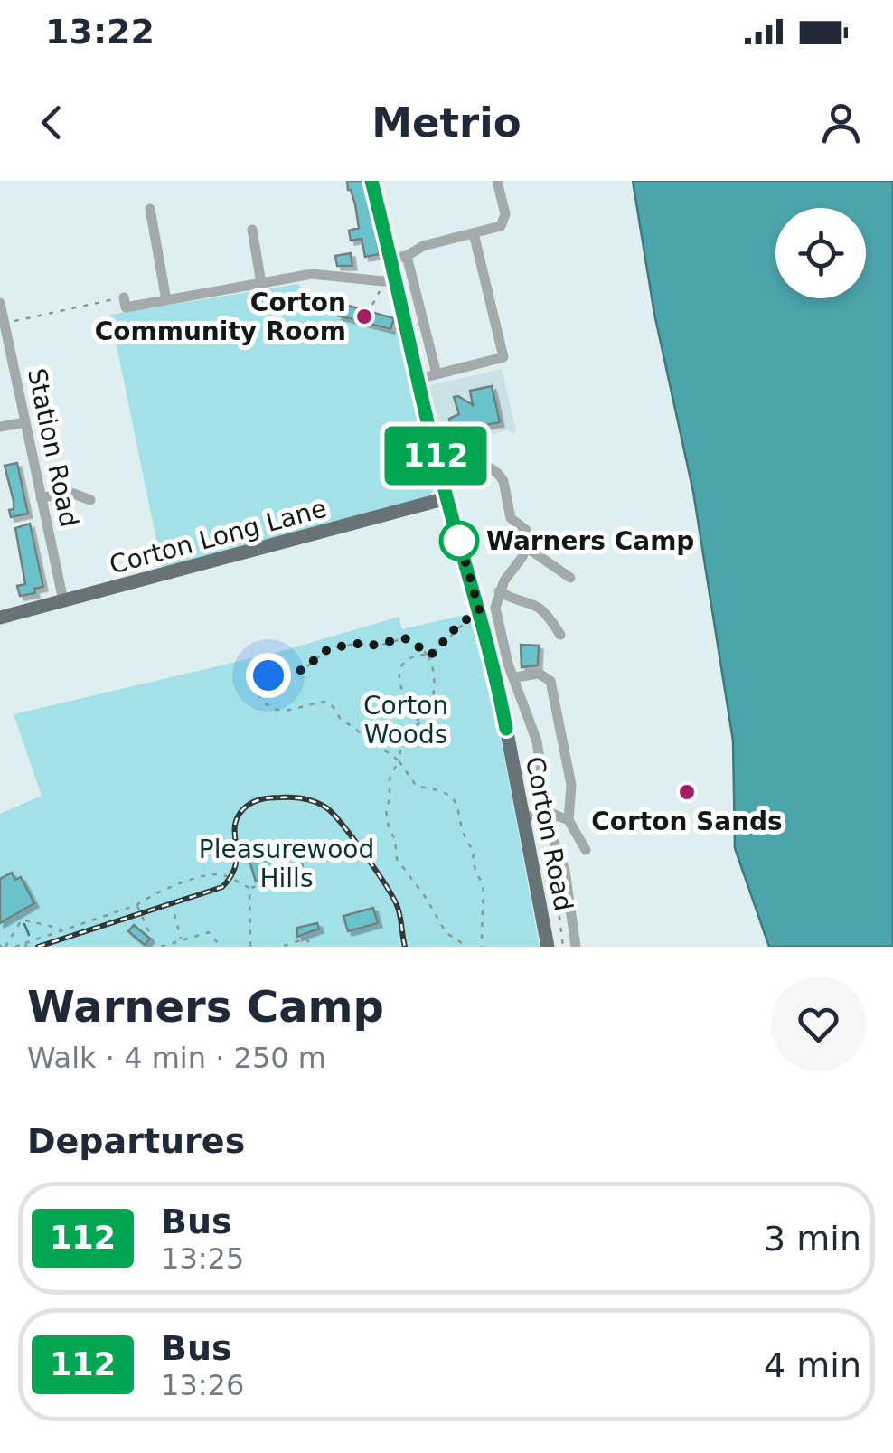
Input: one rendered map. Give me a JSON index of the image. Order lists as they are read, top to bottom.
{
  "streets": {
    "main road": ["Corton Long Lane", "Corton Road"],
    "street": ["Station Road"]
  },
  "crossings": [
    ["Station Road", "Corton Long Lane"],
    ["Corton Long Lane", "Corton Road"]
  ],
  "parks": ["Corton Woods", "Pleasurewood Hills"],
  "places": ["Corton Community Room", "Warners Camp", "Corton Sands"],
  "lines": ["bus line 112"],
  "page": {
    "status": "13:22",
    "header": "Metrio",
    "on_map": "112",
    "heading": [
      ["Warners Camp", "Walk · 4 min · 250 m"],
      "Departures"
    ],
    "list": [
      {
        "mark": "112",
        "name": "Bus",
        "note": "13:25",
        "value": "3 min"
      },
      {
        "mark": "112",
        "name": "Bus",
        "note": "13:26",
        "value": "4 min"
      }
    ]
  }
}
